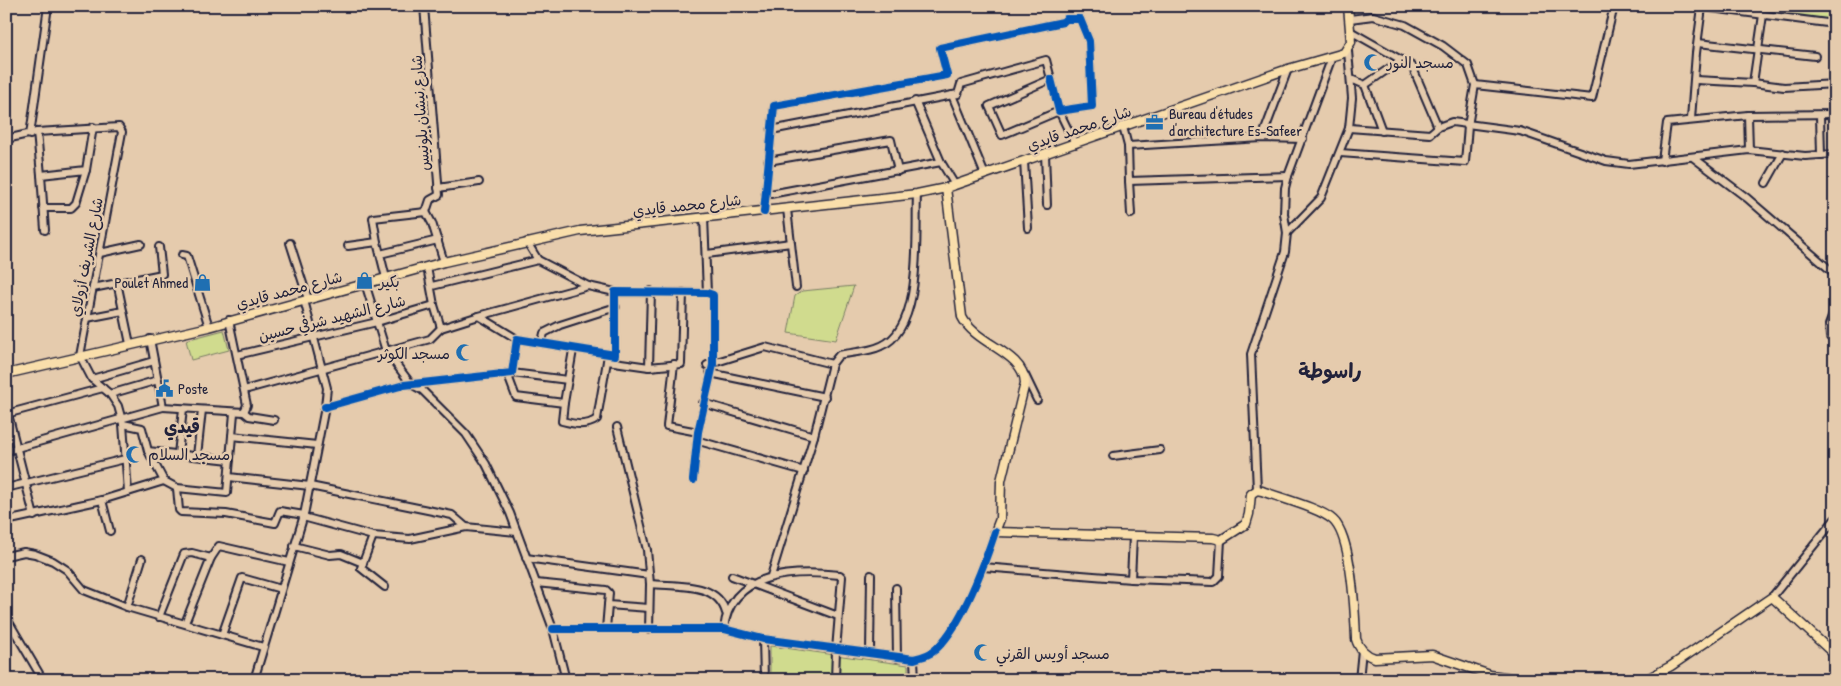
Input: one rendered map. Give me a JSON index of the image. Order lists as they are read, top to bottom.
{
  "streets": {
    "main road": ["شارع محمد قايدي"],
    "street": ["شارع نيشان بلونيس", "شارع الشريف أزولاي", "شارع الشهيد شرفي حسين"]
  },
  "crossings": [
    ["شارع محمد قايدي", "شارع الشريف أزولاي"]
  ],
  "districts": ["راسوطة", "قيدي"],
  "places": {
    "mosque": [
      "مسجد النور",
      "مسجد الكوثر",
      "مسجد السلام",
      "مسجد أويس القرني"
    ],
    "office": ["Bureau d'études d'architecture Es-Safeer"],
    "shop": ["بكير", "Poulet Ahmed"],
    "public building": ["Poste"]
  }
}
